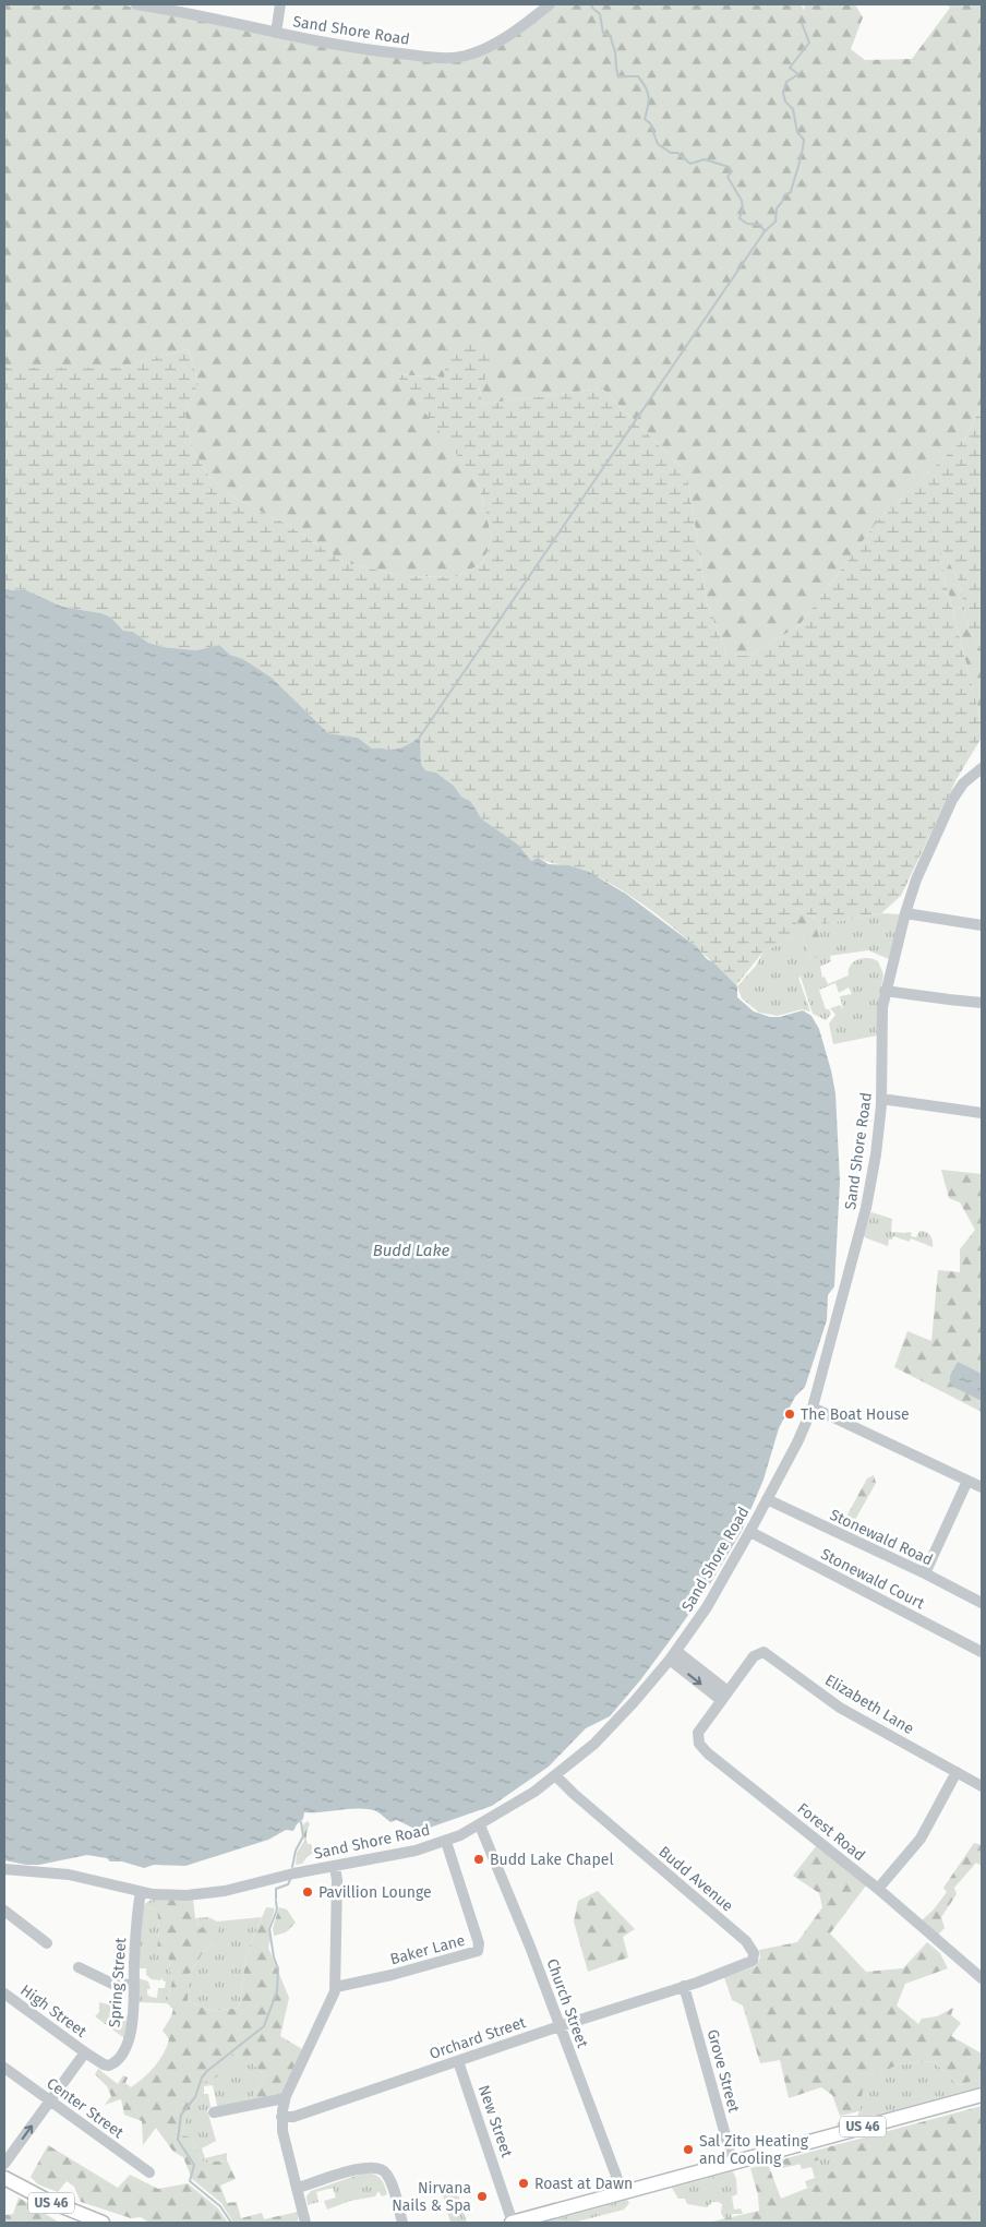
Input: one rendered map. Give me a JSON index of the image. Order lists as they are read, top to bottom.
{
  "streets": {
    "main road": ["US 46"],
    "street": [
      "Sand Shore Road",
      "Stonewald Road",
      "Stonewald Court",
      "Elizabeth Lane",
      "Forest Road",
      "Budd Avenue",
      "Baker Lane",
      "Spring Street",
      "Church Street",
      "High Street",
      "Orchard Street",
      "Grove Street",
      "Center Street",
      "New Street"
    ]
  },
  "crossings": [
    ["Sand Shore Road", "Stonewald Road"],
    ["Sand Shore Road", "Stonewald Court"],
    ["Sand Shore Road", "Budd Avenue"],
    ["Sand Shore Road", "Baker Lane"],
    ["Sand Shore Road", "Spring Street"],
    ["Sand Shore Road", "Church Street"],
    ["Elizabeth Lane", "Forest Road"],
    ["Budd Avenue", "Orchard Street"],
    ["Budd Avenue", "Grove Street"],
    ["Spring Street", "High Street"],
    ["Church Street", "Orchard Street"],
    ["Church Street", "US 46"],
    ["Orchard Street", "Grove Street"],
    ["Orchard Street", "New Street"],
    ["Grove Street", "US 46"],
    ["New Street", "US 46"]
  ],
  "water": ["Budd Lake"],
  "places": [
    "The Boat House",
    "Budd Lake Chapel",
    "Pavillion Lounge",
    "Sal Zito Heating and Cooling",
    "Roast at Dawn",
    "Nirvana Nails & Spa"
  ]
}
